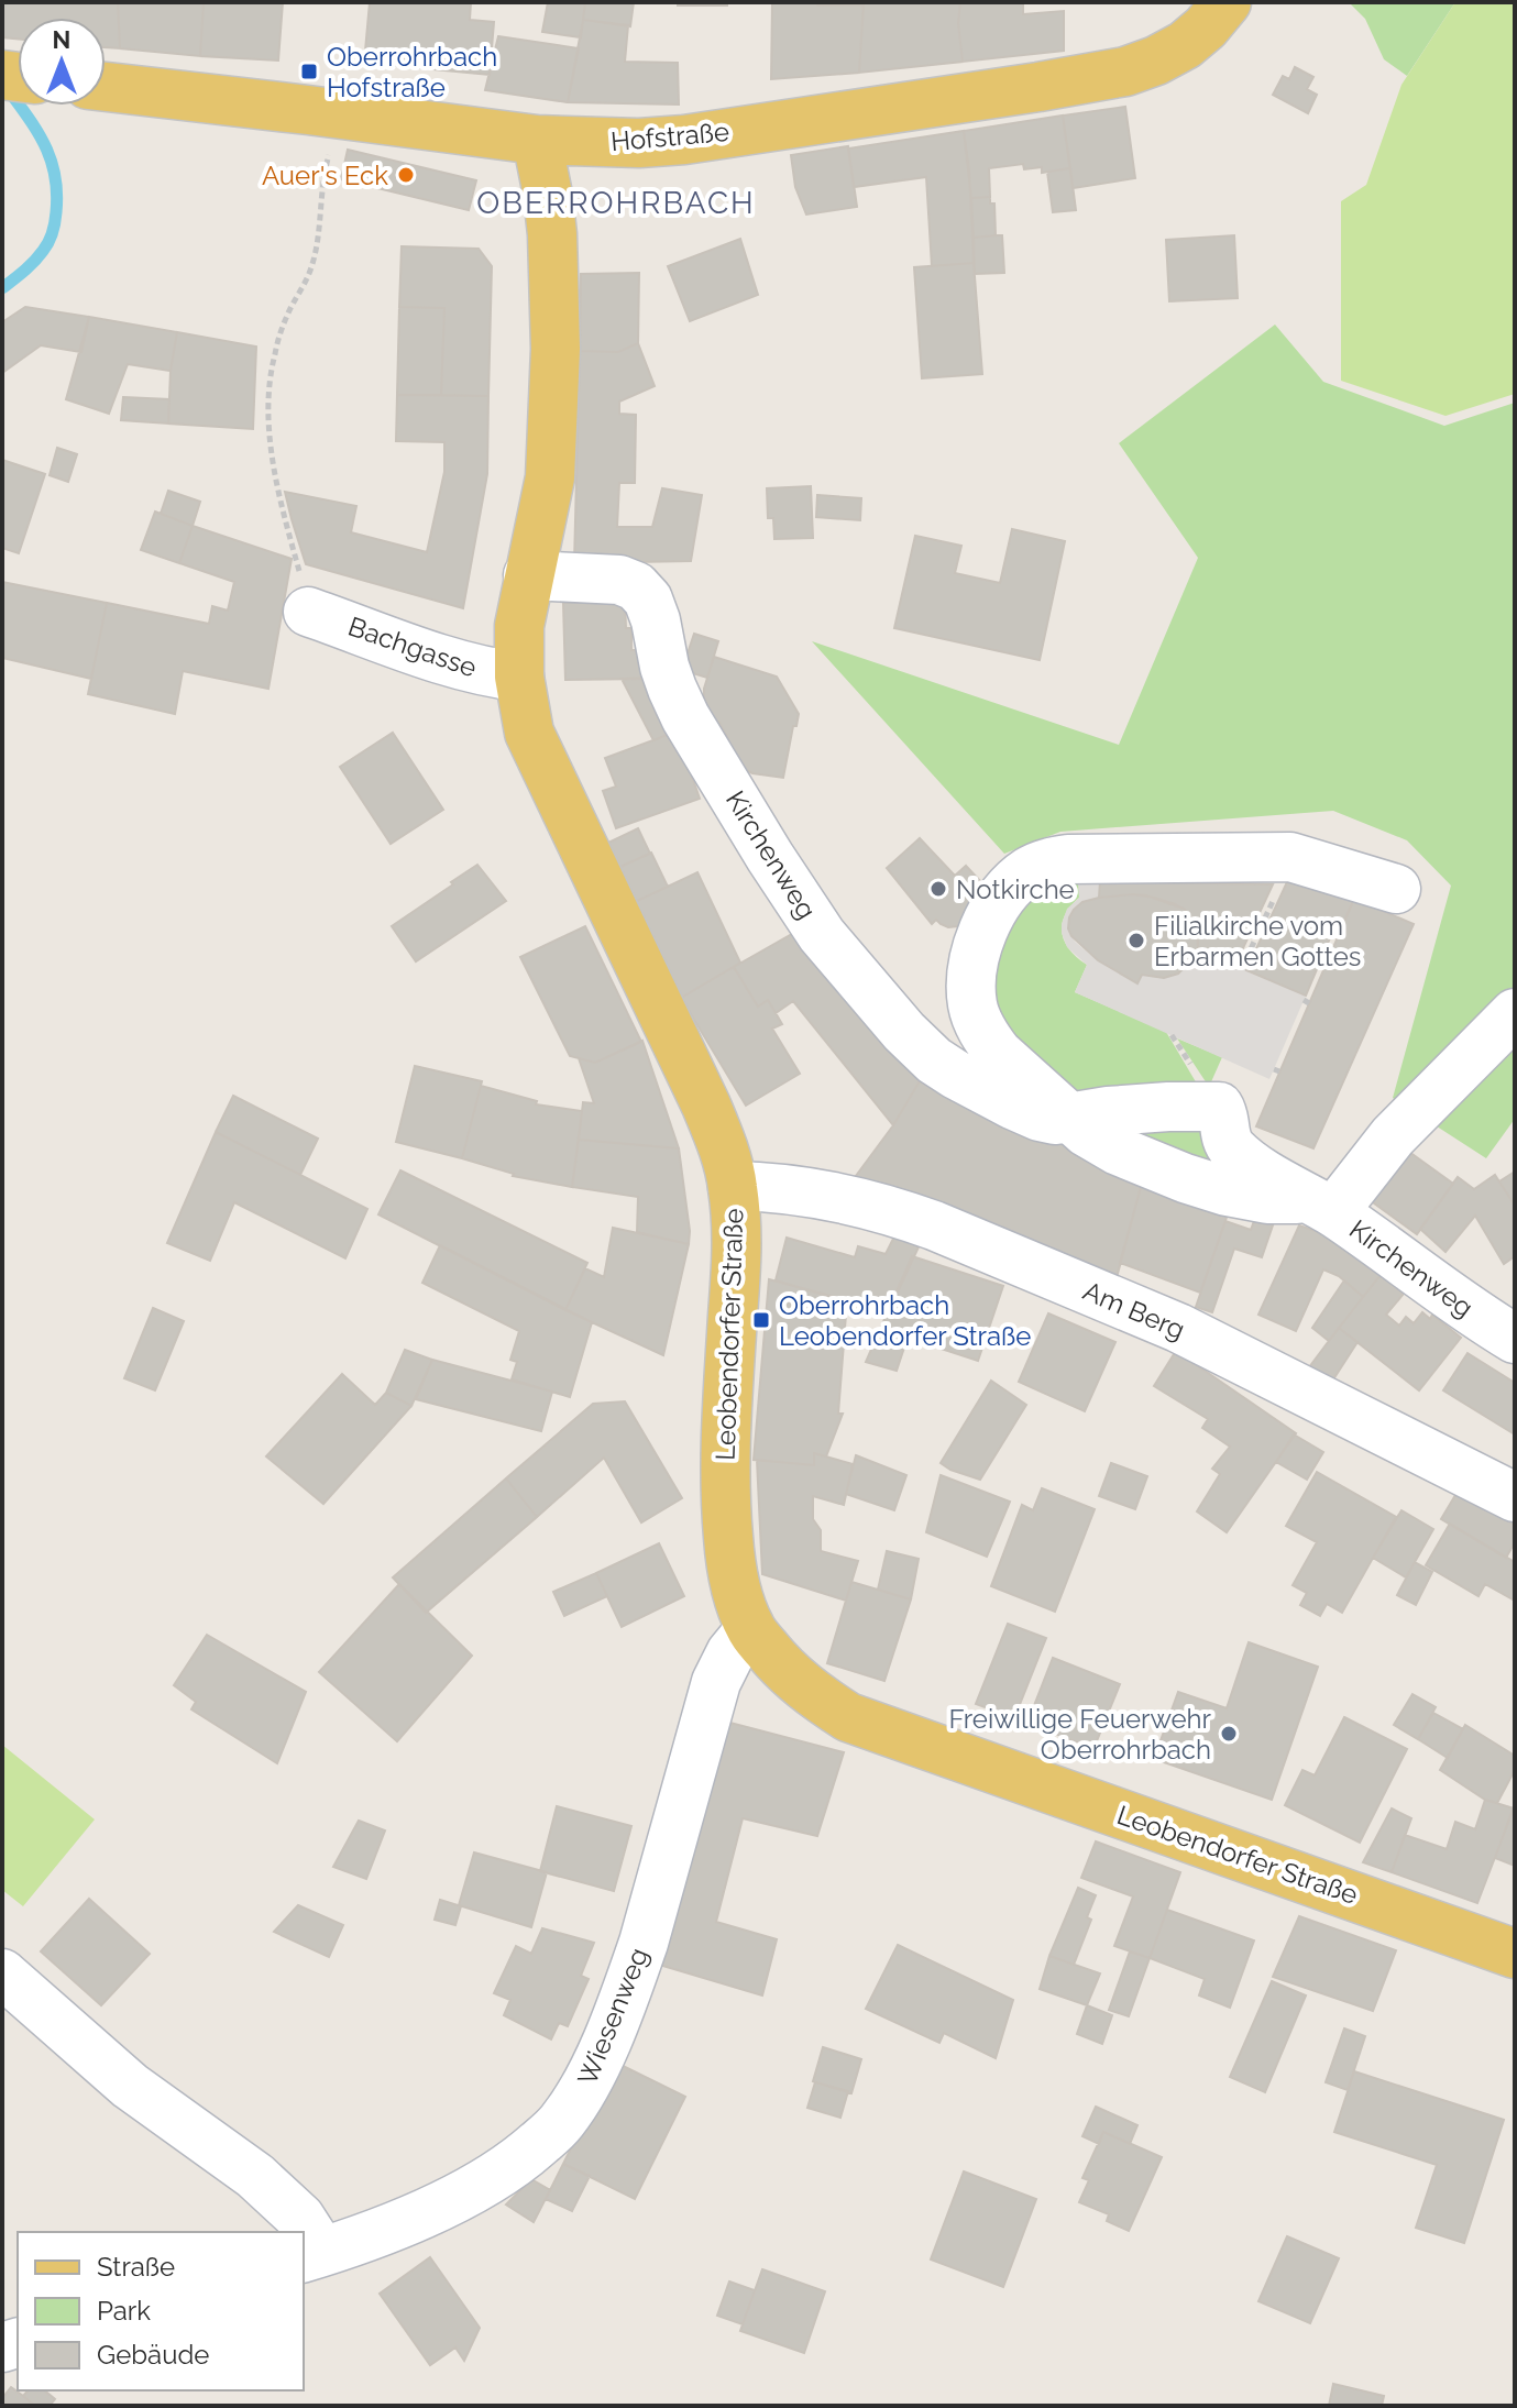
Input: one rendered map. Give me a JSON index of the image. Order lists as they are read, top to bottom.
{
  "streets": {
    "main road": ["Hofstraße", "Leobendorfer Straße"],
    "street": [
      "Bachgasse",
      "Kirchenweg",
      "Am Berg",
      "Wiesenweg"
    ]
  },
  "crossings": [
    ["Hofstraße", "Leobendorfer Straße"],
    ["Bachgasse", "Leobendorfer Straße"],
    ["Kirchenweg", "Leobendorfer Straße"],
    ["Am Berg", "Leobendorfer Straße"],
    ["Leobendorfer Straße", "Wiesenweg"]
  ],
  "districts": ["OBERROHRBACH"],
  "places": {
    "transit": ["Oberrohrbach Hofstraße", "Oberrohrbach Leobendorfer Straße"],
    "other": [
      "Auer's Eck",
      "Notkirche",
      "Filialkirche vom Erbarmen Gottes",
      "Freiwillige Feuerwehr Oberrohrbach"
    ]
  },
  "legend": ["Straße", "Park", "Gebäude"],
  "north": "top"
}
